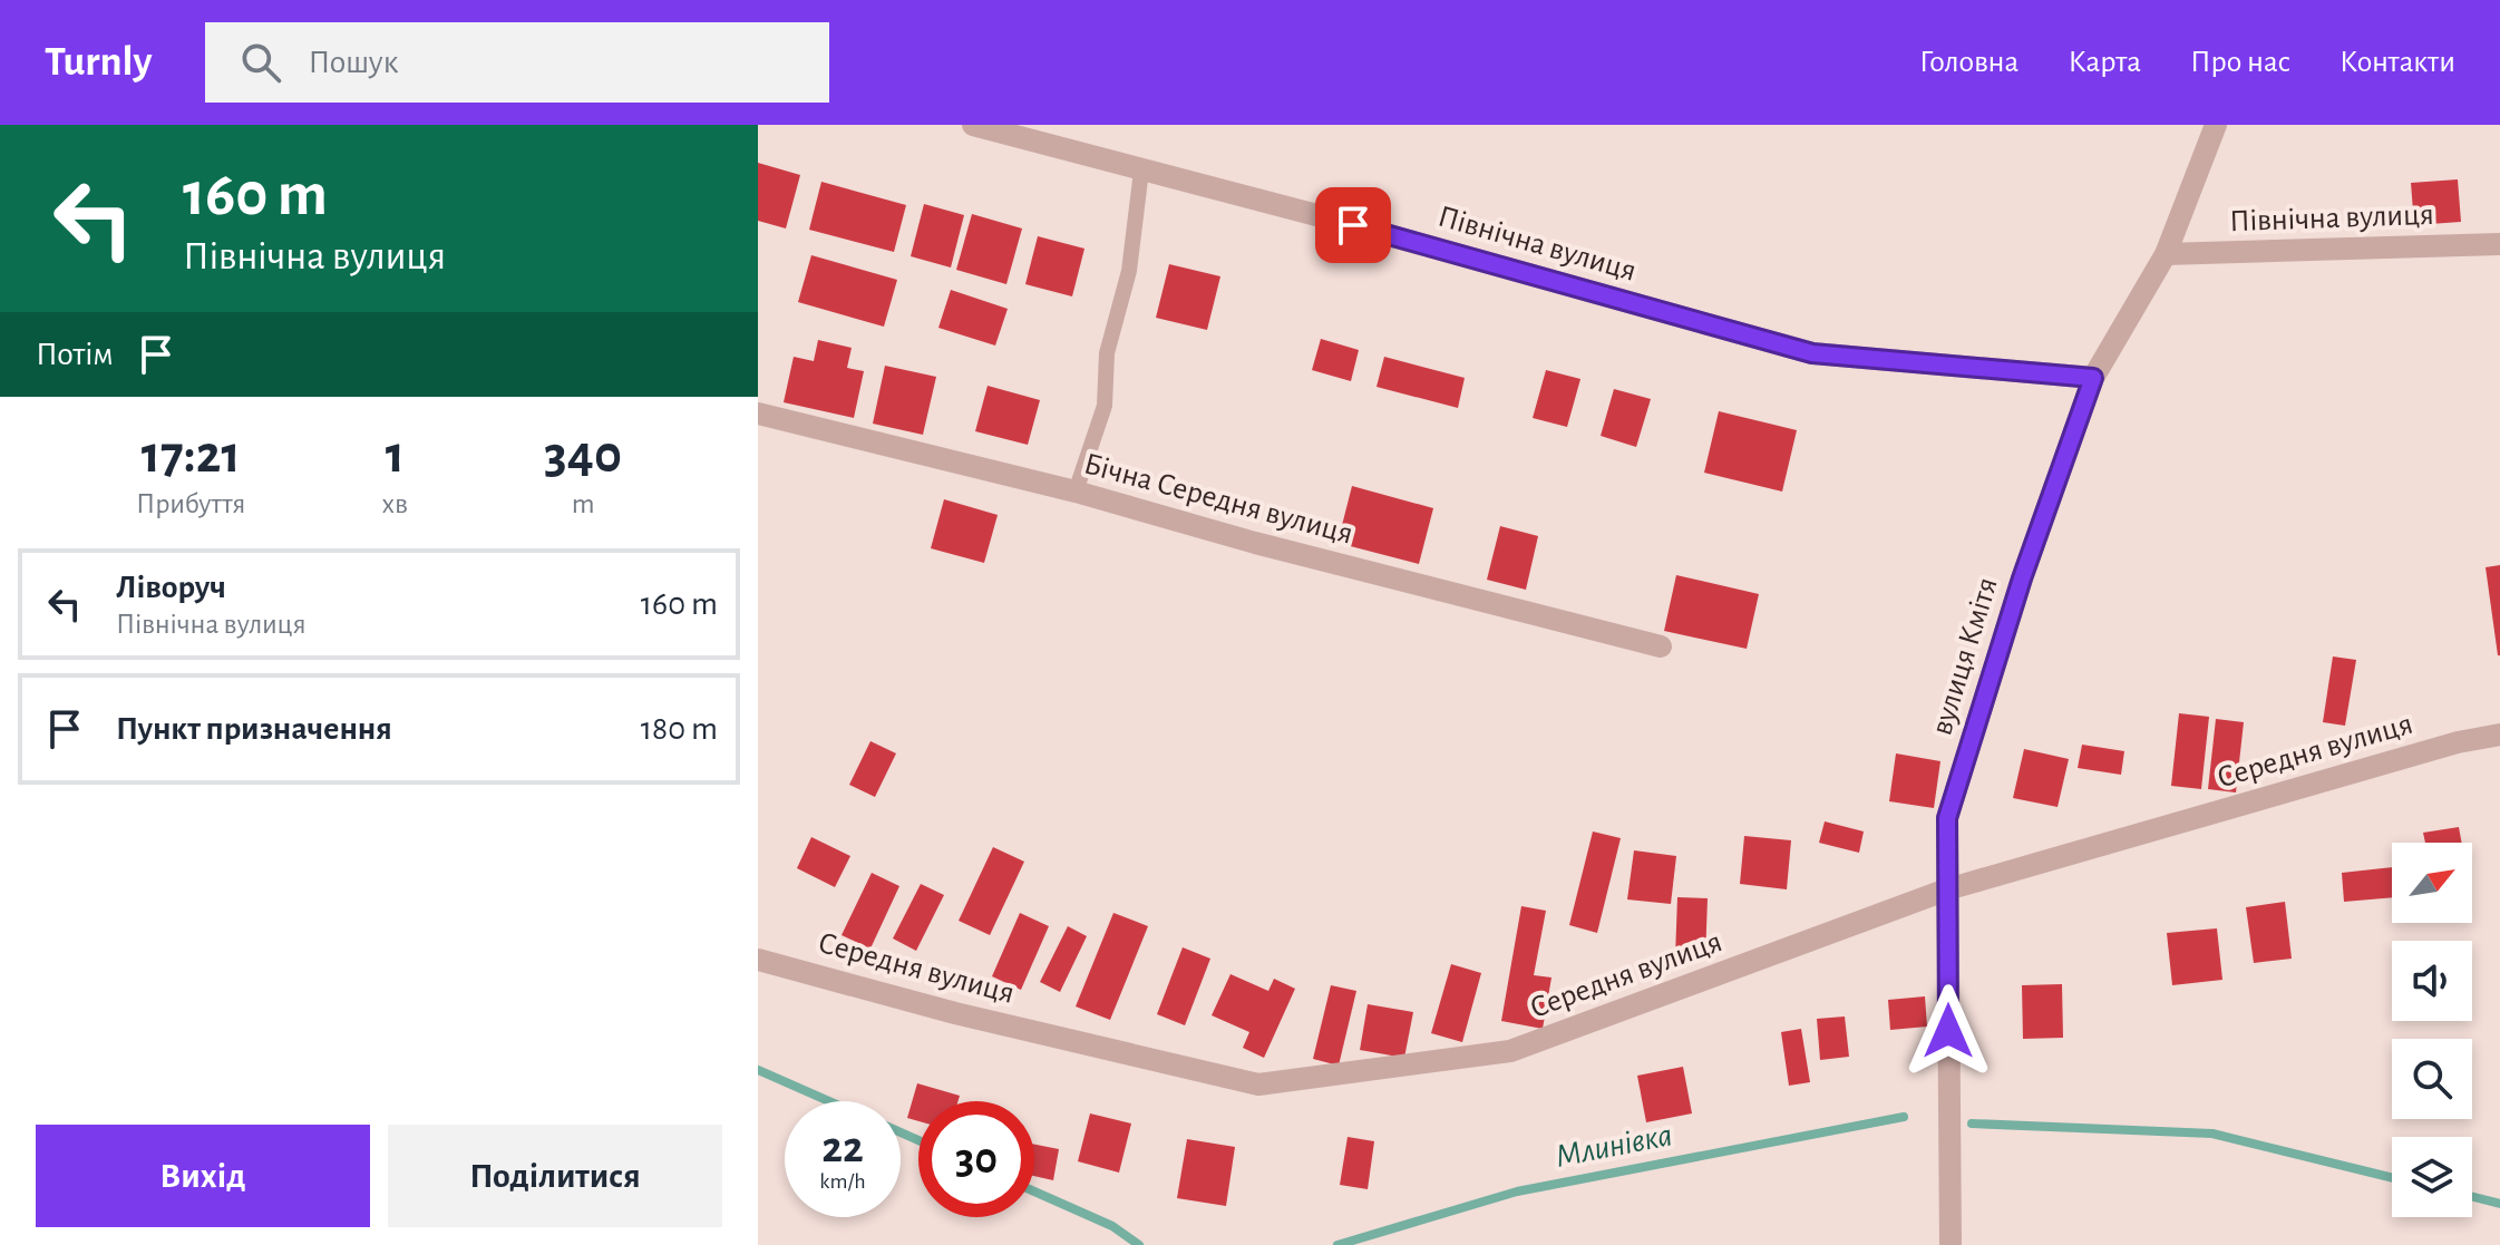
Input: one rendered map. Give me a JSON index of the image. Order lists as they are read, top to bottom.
{
  "streets": {
    "street": [
      "Північна вулиця",
      "Бічна Середня вулиця",
      "вулиця Кмітя",
      "Середня вулиця"
    ]
  },
  "crossings": [
    ["Північна вулиця", "вулиця Кмітя"],
    ["вулиця Кмітя", "Середня вулиця"]
  ],
  "water": ["Млинівка"],
  "north": "top right",
  "page": {
    "header": "Turnly",
    "search": "Пошук",
    "nav": [
      "Головна",
      "Карта",
      "Про нас",
      "Контакти"
    ],
    "turn": ["160 m", "Північна вулиця"],
    "then": "Потім",
    "eta": [
      "17:21",
      "Прибуття",
      "1",
      "хв",
      "340",
      "m"
    ],
    "list": [
      {
        "name": "Ліворуч",
        "note": "Північна вулиця",
        "value": "160 m"
      },
      {
        "name": "Пункт призначення",
        "value": "180 m"
      }
    ],
    "speed": "22 km/h",
    "limit": "30",
    "buttons": ["Вихід", "Поділитися"]
  }
}
